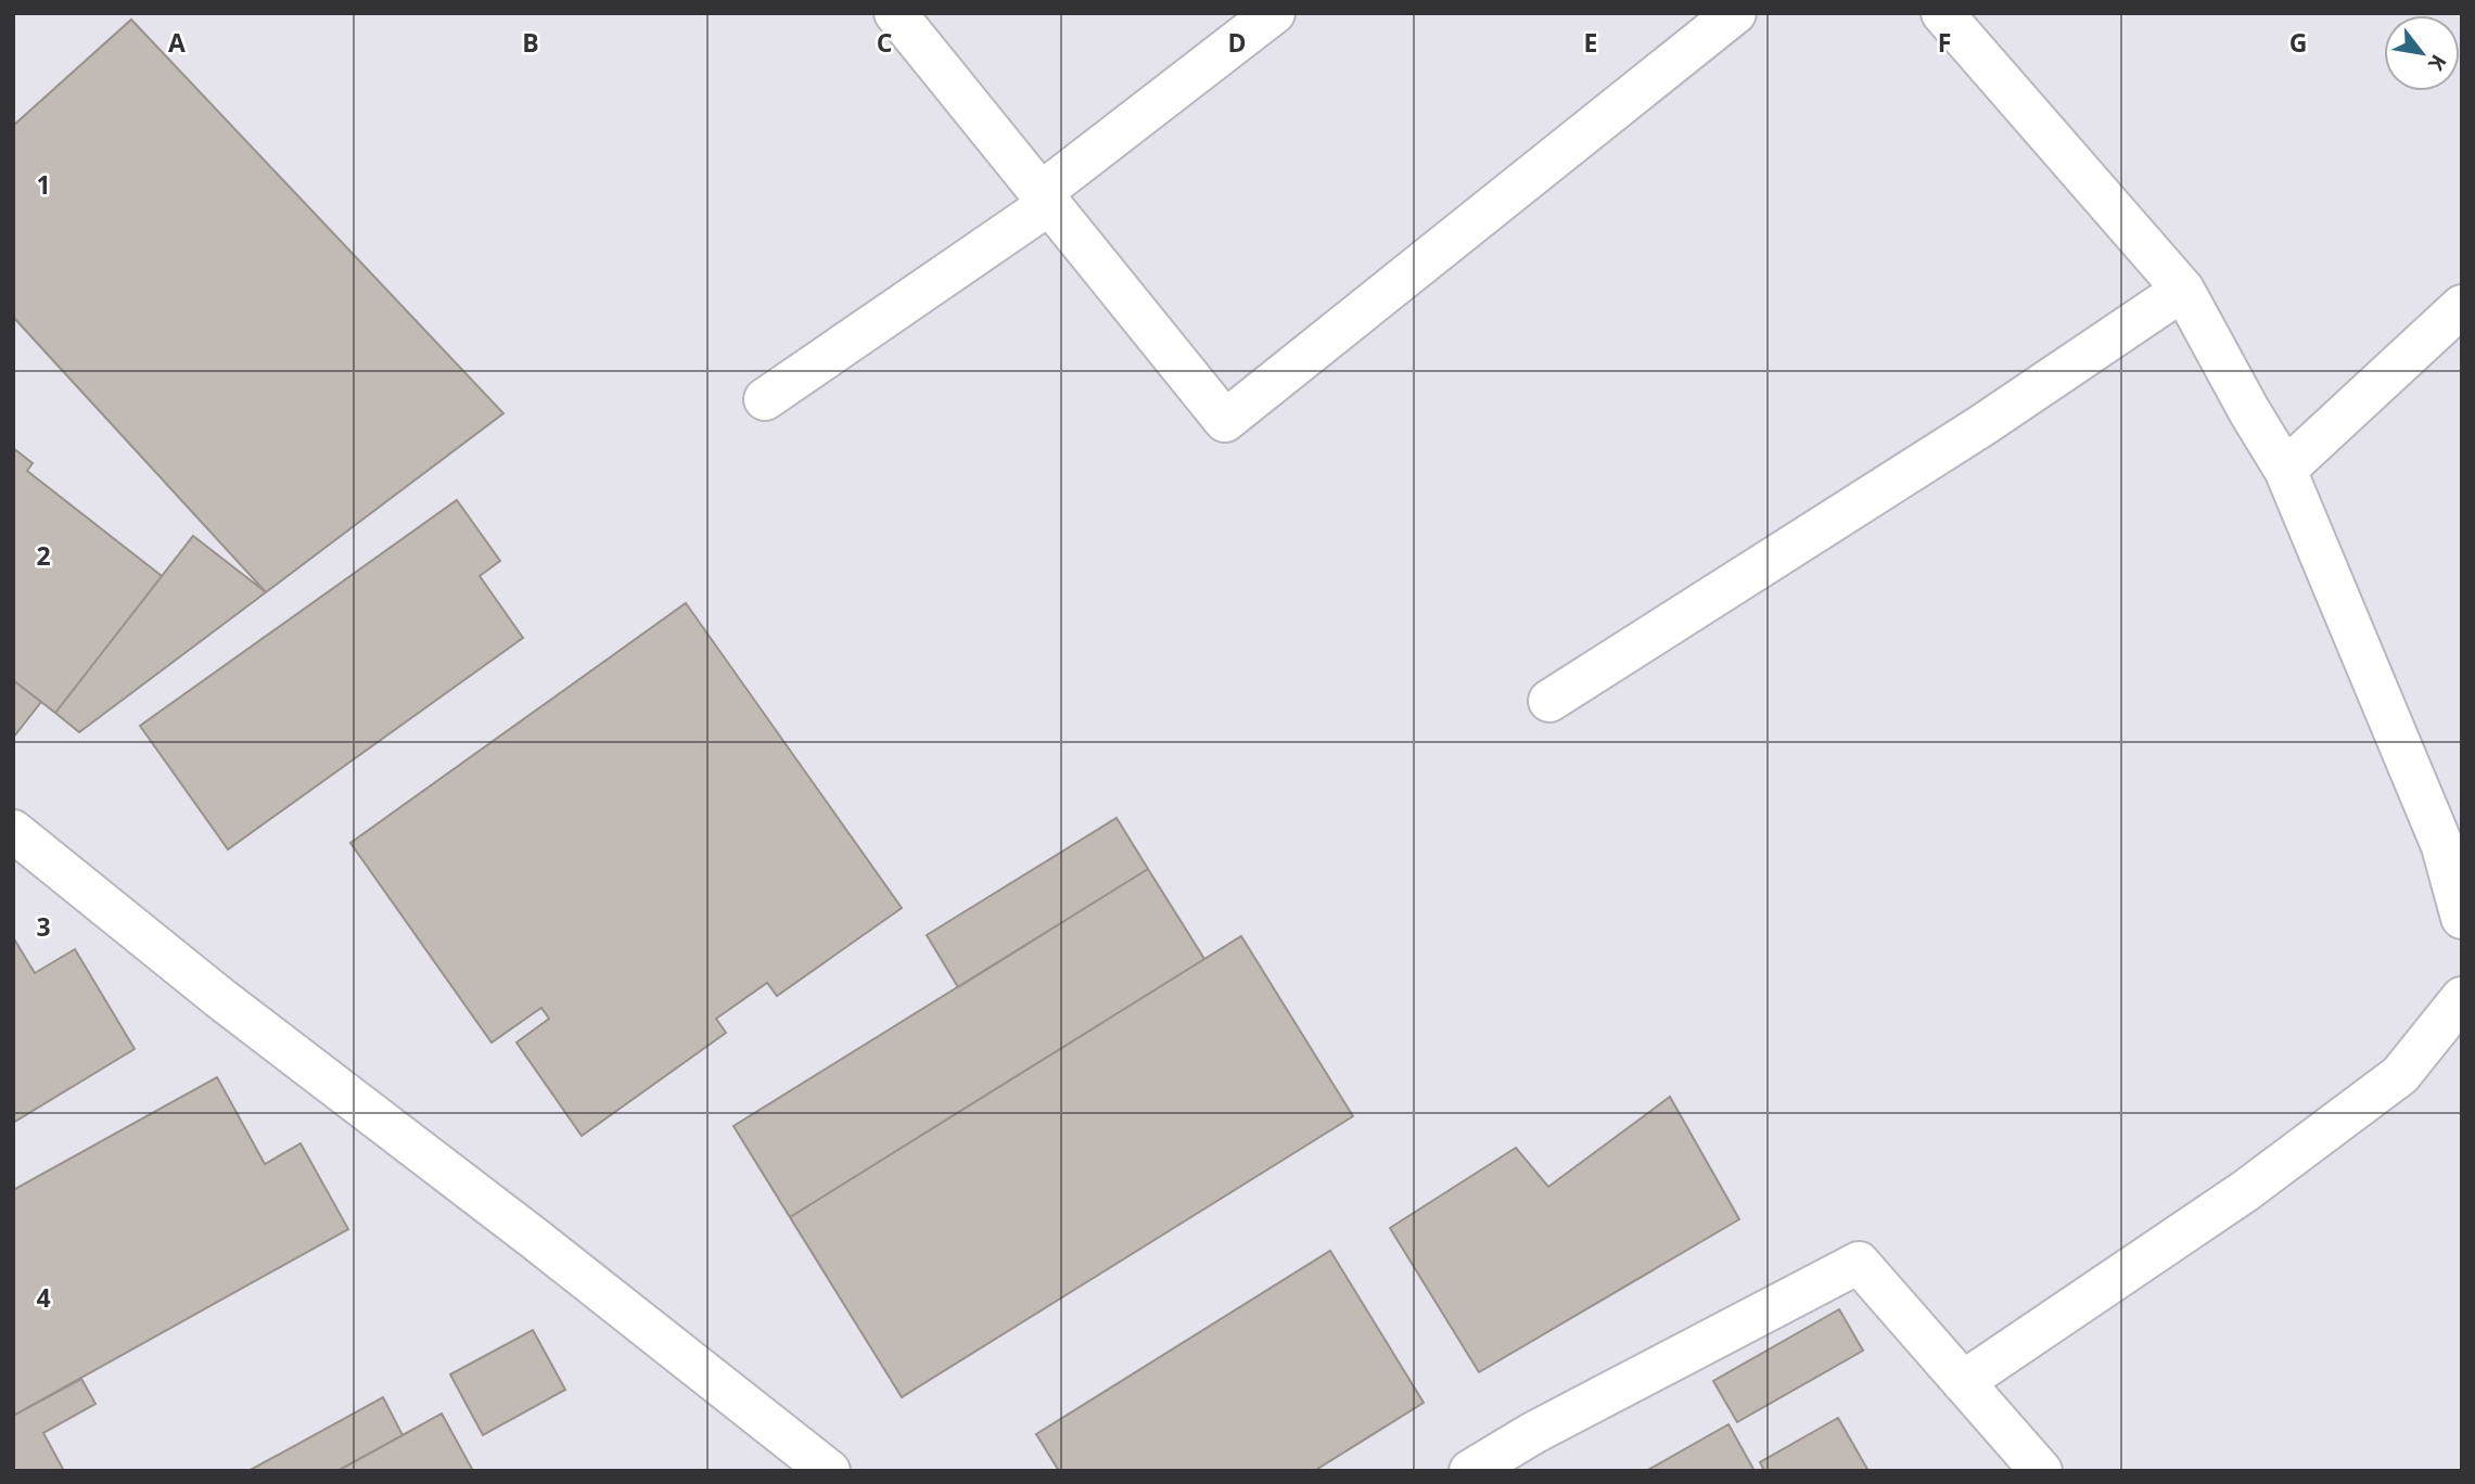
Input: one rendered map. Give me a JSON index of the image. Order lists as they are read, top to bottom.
{
  "north": "bottom right",
  "grid": {
    "columns": [
      "A",
      "B",
      "C",
      "D",
      "E",
      "F",
      "G"
    ],
    "rows": [
      "1",
      "2",
      "3",
      "4"
    ]
  }
}
